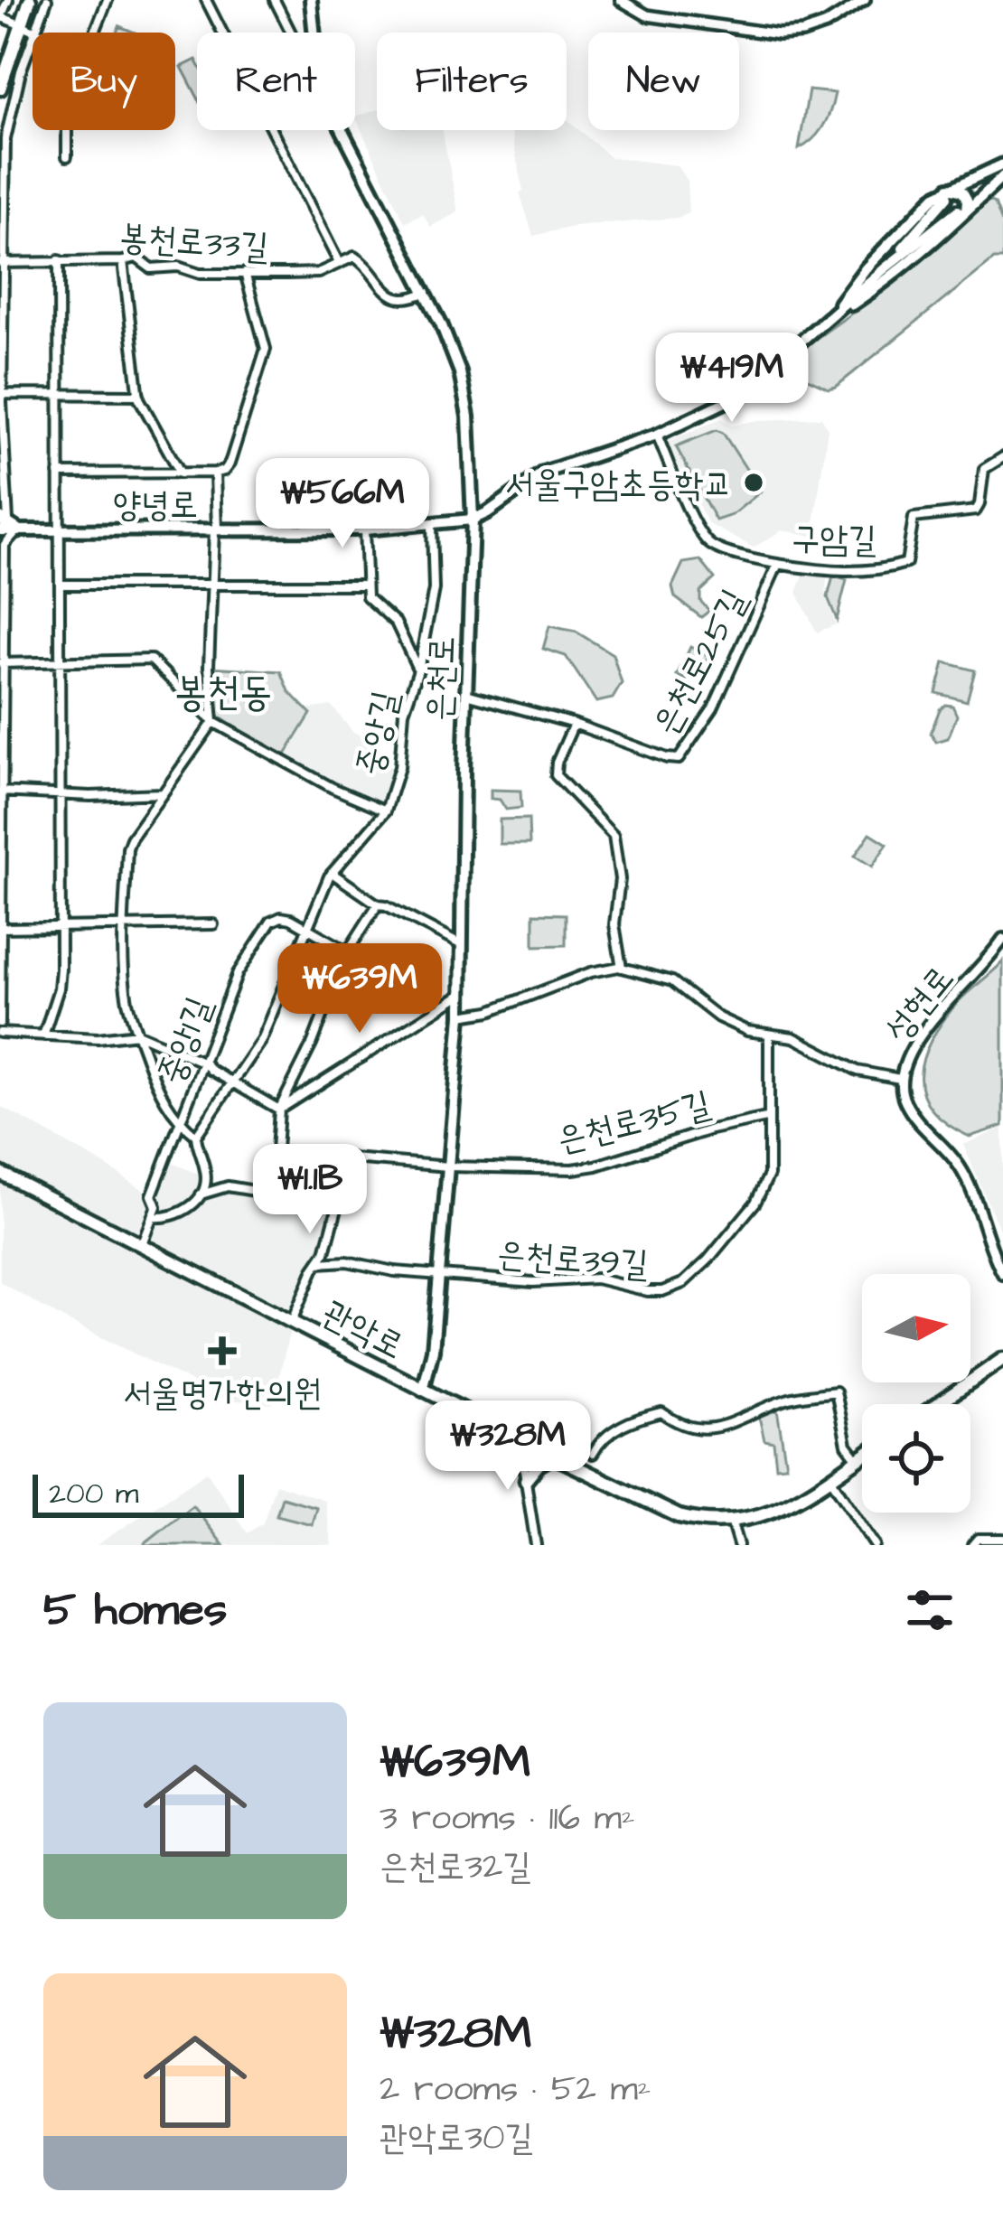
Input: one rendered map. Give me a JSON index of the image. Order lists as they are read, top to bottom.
{
  "streets": {
    "main road": ["양녕로", "은천로", "관악로"],
    "street": [
      "봉천로33길",
      "구암길",
      "은천로25길",
      "중앙길",
      "성현로",
      "중앙1길",
      "은천로35길",
      "은천로39길"
    ]
  },
  "crossings": [
    ["양녕로", "구암길"],
    ["양녕로", "은천로"],
    ["양녕로", "중앙길"],
    ["구암길", "은천로25길"],
    ["은천로25길", "은천로"],
    ["은천로", "은천로35길"],
    ["은천로", "은천로39길"],
    ["은천로", "관악로"],
    ["중앙길", "중앙1길"],
    ["은천로35길", "은천로39길"]
  ],
  "districts": ["봉천동"],
  "places": {
    "other": ["서울구암초등학교"],
    "health": ["서울명가한의원"]
  },
  "scale_bar": "200 m",
  "north": "right",
  "page": {
    "chip": [
      "Buy",
      "Rent",
      "Filters",
      "New"
    ],
    "price": [
      "₩419M",
      "₩566M",
      "₩639M",
      "₩1.1B",
      "₩328M"
    ],
    "scale": "200 m",
    "heading": "5 homes",
    "list": [
      {
        "name": "₩639M",
        "note": "3 rooms · 116 m² · 은천로32길"
      },
      {
        "name": "₩328M",
        "note": "2 rooms · 52 m² · 관악로30길"
      }
    ]
  }
}
